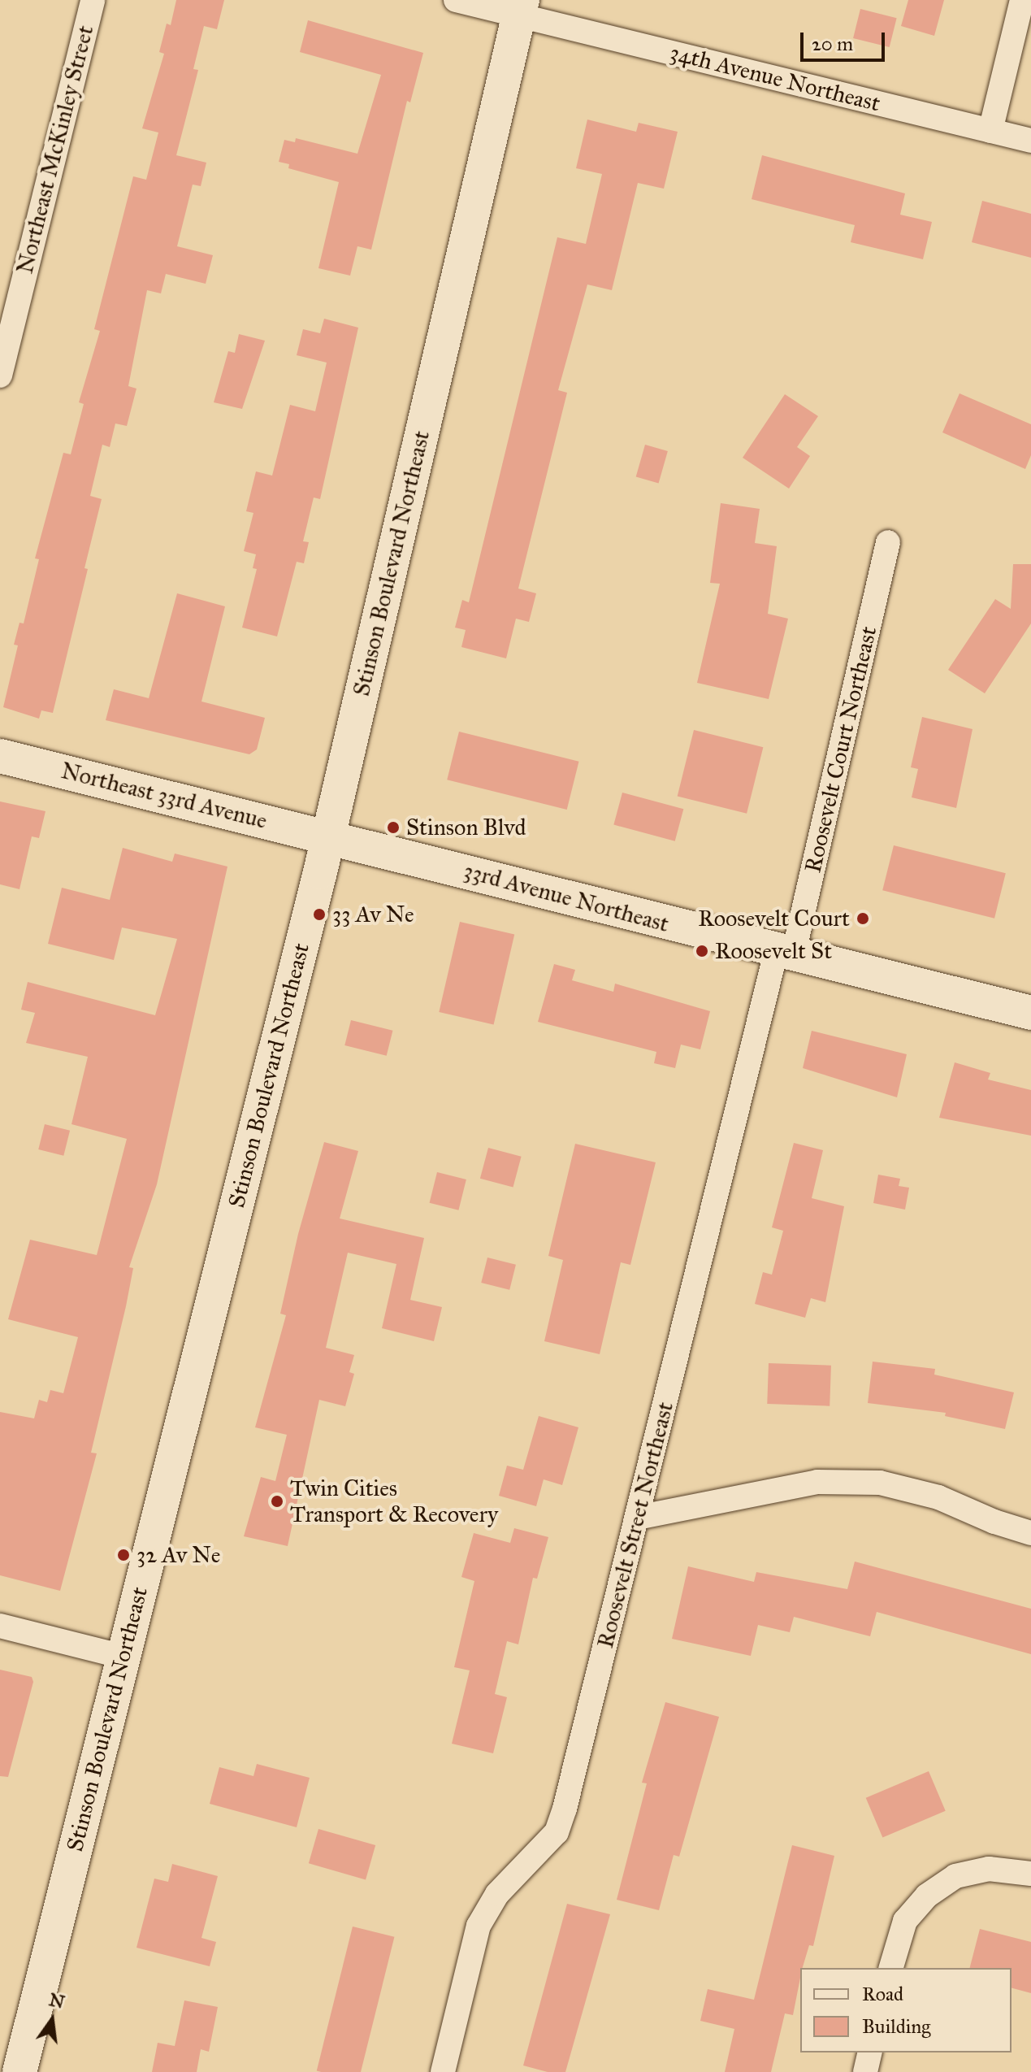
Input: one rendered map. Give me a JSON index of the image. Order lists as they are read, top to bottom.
{
  "streets": {
    "street": [
      "34th Avenue Northeast",
      "Northeast McKinley Street",
      "Stinson Boulevard Northeast",
      "Roosevelt Court Northeast",
      "Northeast 33rd Avenue",
      "33rd Avenue Northeast",
      "Roosevelt Street Northeast"
    ]
  },
  "crossings": [
    ["34th Avenue Northeast", "Stinson Boulevard Northeast"],
    ["Stinson Boulevard Northeast", "Northeast 33rd Avenue"],
    ["Stinson Boulevard Northeast", "33rd Avenue Northeast"],
    ["Roosevelt Court Northeast", "33rd Avenue Northeast"],
    ["Roosevelt Court Northeast", "Roosevelt Street Northeast"],
    ["Northeast 33rd Avenue", "33rd Avenue Northeast"],
    ["33rd Avenue Northeast", "Roosevelt Street Northeast"]
  ],
  "places": [
    "Stinson Blvd",
    "33 Av Ne",
    "Roosevelt Court",
    "Roosevelt St",
    "Twin Cities Transport & Recovery",
    "32 Av Ne"
  ],
  "legend": ["Road", "Building"],
  "scale_bar": "20 m",
  "north": "top"
}
